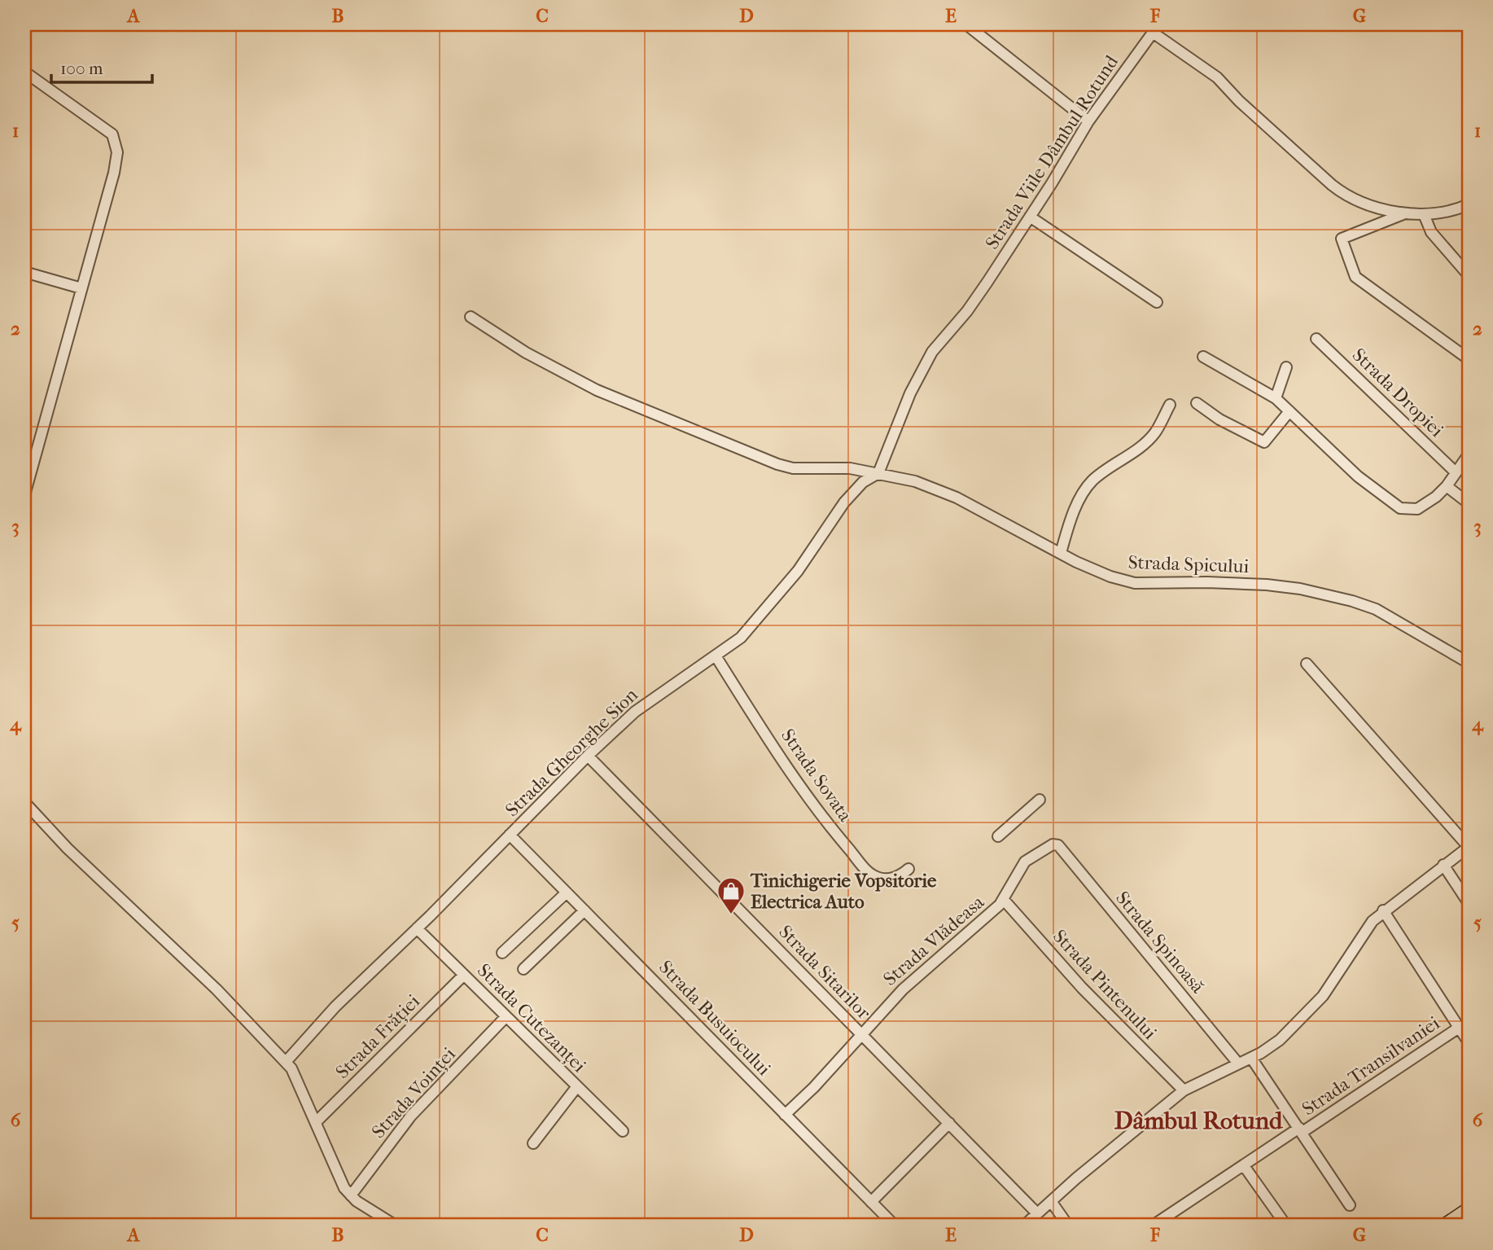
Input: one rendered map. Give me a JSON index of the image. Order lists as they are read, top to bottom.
{
  "streets": {
    "street": [
      "Strada Viile Dâmbul Rotund",
      "Strada Dropiei",
      "Strada Spicului",
      "Strada Gheorghe Sion",
      "Strada Sovata",
      "Strada Vlădeasa",
      "Strada Spinoasă",
      "Strada Sitarilor",
      "Strada Pintenului",
      "Strada Cutezanței",
      "Strada Busuiocului",
      "Strada Frăției",
      "Strada Transilvaniei",
      "Strada Voinței"
    ]
  },
  "crossings": [
    ["Strada Viile Dâmbul Rotund", "Strada Spicului"],
    ["Strada Viile Dâmbul Rotund", "Strada Gheorghe Sion"],
    ["Strada Spicului", "Strada Gheorghe Sion"],
    ["Strada Gheorghe Sion", "Strada Sovata"],
    ["Strada Gheorghe Sion", "Strada Sitarilor"],
    ["Strada Gheorghe Sion", "Strada Cutezanței"],
    ["Strada Gheorghe Sion", "Strada Busuiocului"],
    ["Strada Vlădeasa", "Strada Spinoasă"],
    ["Strada Vlădeasa", "Strada Sitarilor"],
    ["Strada Vlădeasa", "Strada Pintenului"],
    ["Strada Vlădeasa", "Strada Busuiocului"],
    ["Strada Cutezanței", "Strada Frăției"],
    ["Strada Cutezanței", "Strada Voinței"]
  ],
  "districts": ["Dâmbul Rotund"],
  "places": {
    "shop": ["Tinichigerie Vopsitorie Electrica Auto"]
  },
  "scale_bar": "100 m",
  "grid": {
    "columns": [
      "A",
      "B",
      "C",
      "D",
      "E",
      "F",
      "G"
    ],
    "rows": [
      "1",
      "2",
      "3",
      "4",
      "5",
      "6"
    ]
  }
}
